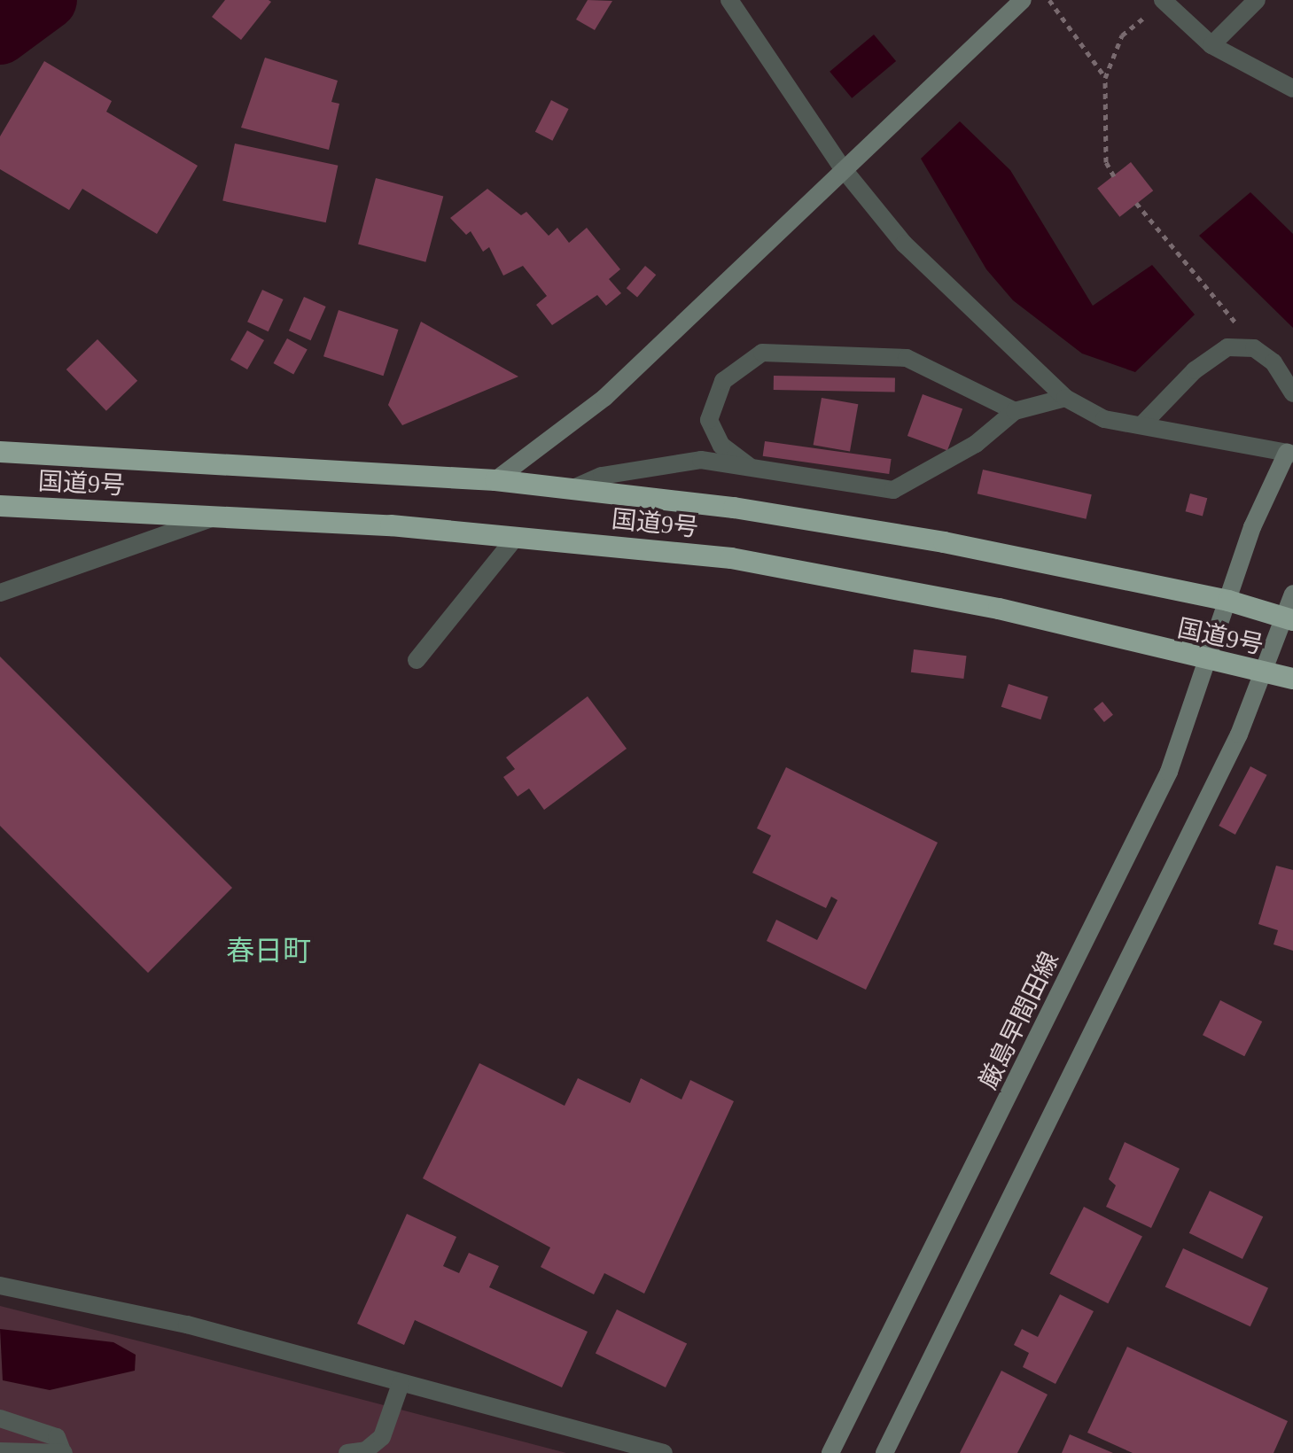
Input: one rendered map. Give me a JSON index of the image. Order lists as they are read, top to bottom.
{
  "streets": {
    "highway": ["国道9号"],
    "main road": ["厳島早間田線"]
  },
  "crossings": [
    ["国道9号", "厳島早間田線"]
  ],
  "districts": ["春日町"]
}
